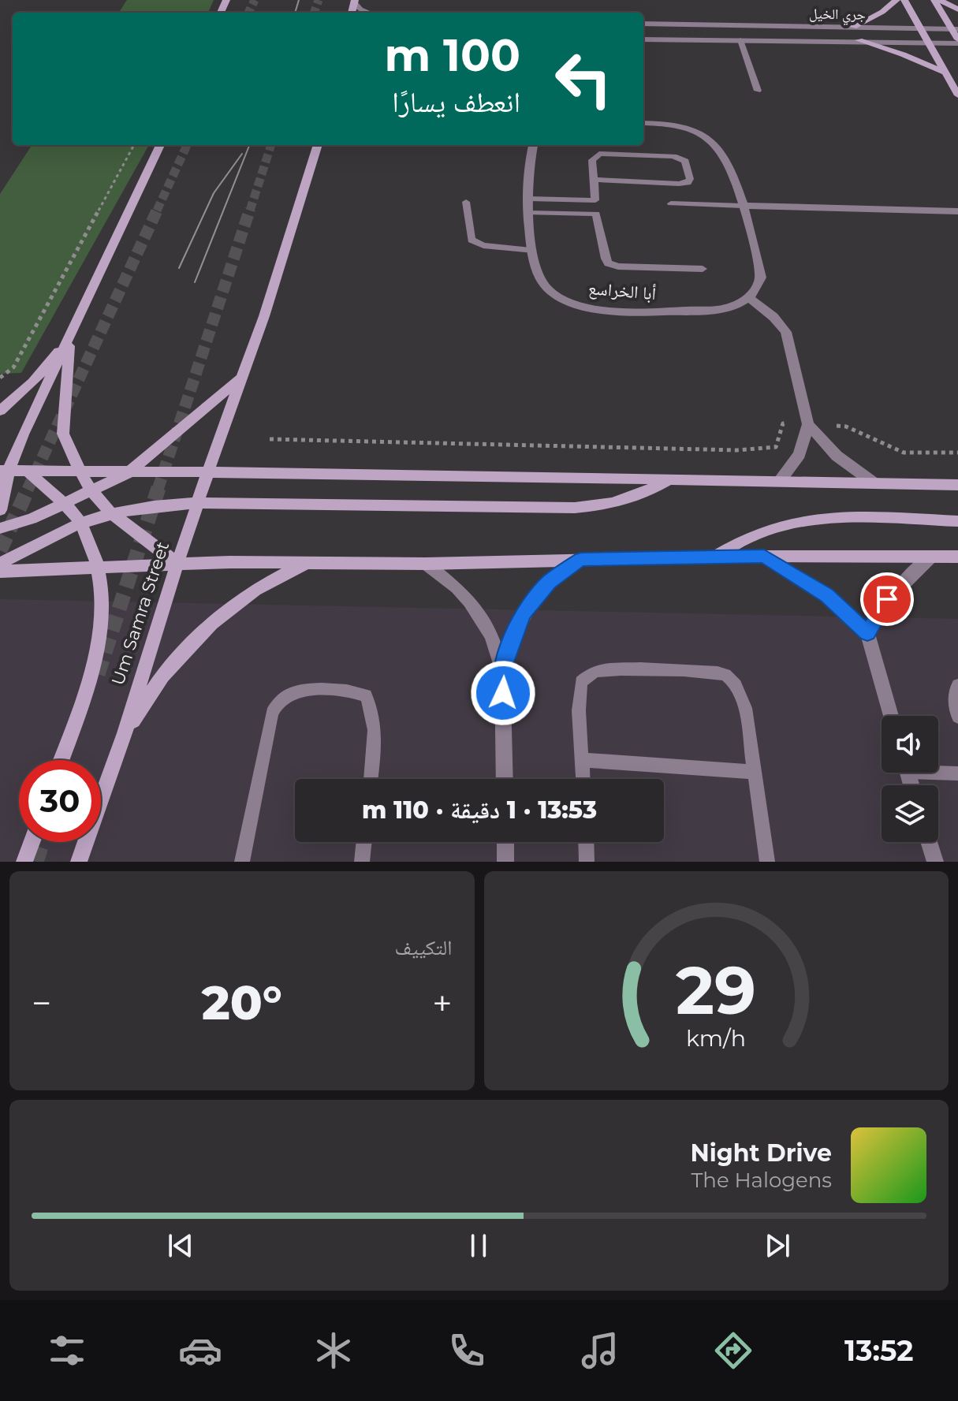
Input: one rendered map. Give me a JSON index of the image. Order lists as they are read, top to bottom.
{
  "streets": {
    "street": ["جري الخيل", "أبا الخراسع", "Um Samra Street"]
  },
  "page": {
    "turn": ["100 m", "انعطف يسارًا"],
    "limit": "30",
    "trip": "13:53 · 1 دقيقة · 110 m",
    "tile": "التكييف",
    "heat": ["−", "20°", "+"],
    "song": ["Night Drive", "The Halogens"],
    "tabs": "13:52",
    "gauge": ["29", "km/h"]
  }
}
